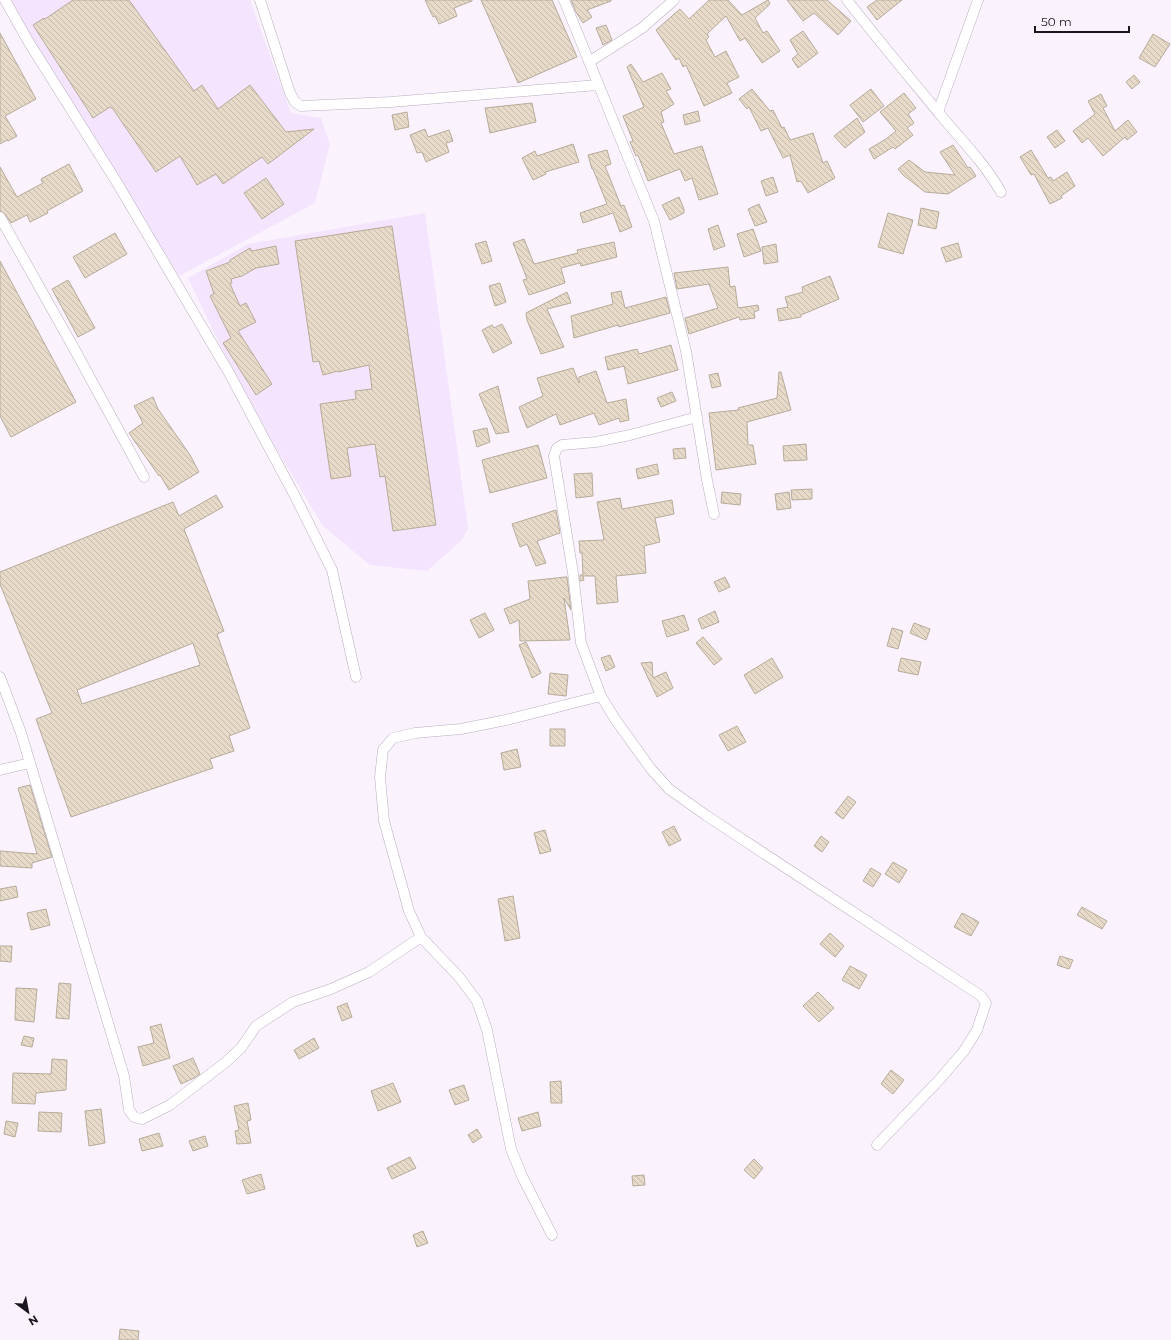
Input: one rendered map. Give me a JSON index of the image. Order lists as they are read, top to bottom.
{
  "scale_bar": "50 m",
  "north": "bottom right"
}
